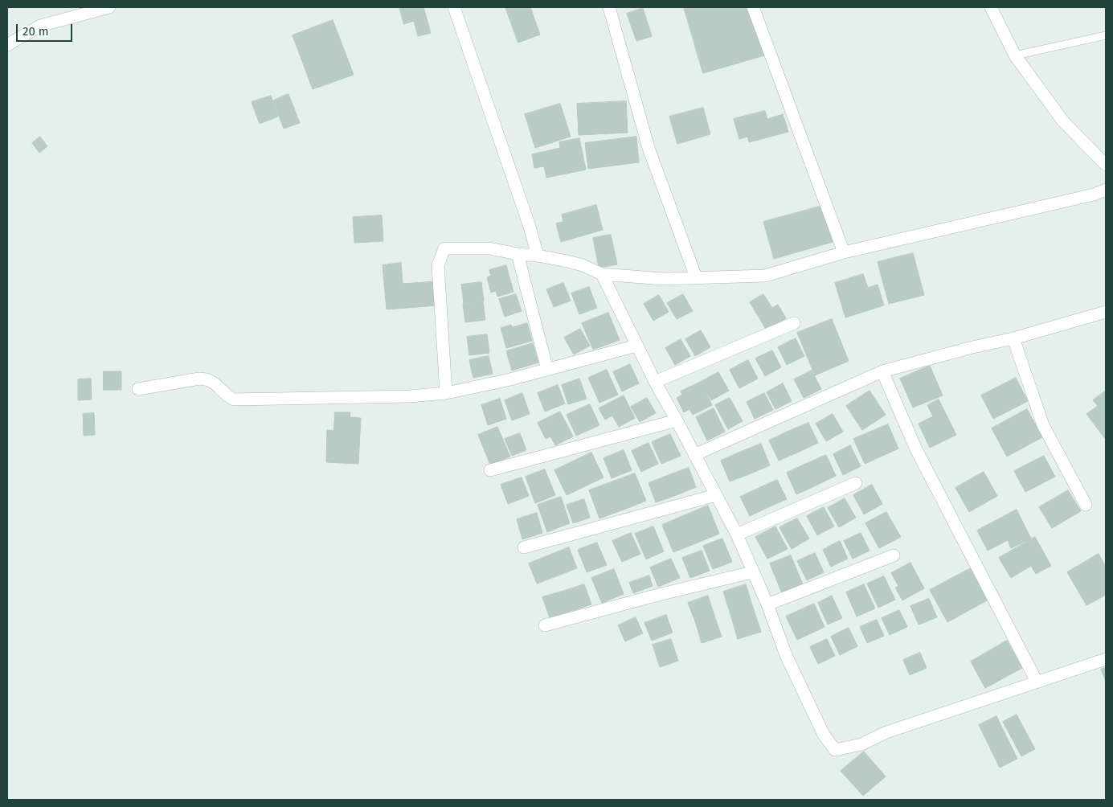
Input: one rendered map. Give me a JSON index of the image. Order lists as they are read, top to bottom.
{
  "scale_bar": "20 m"
}
